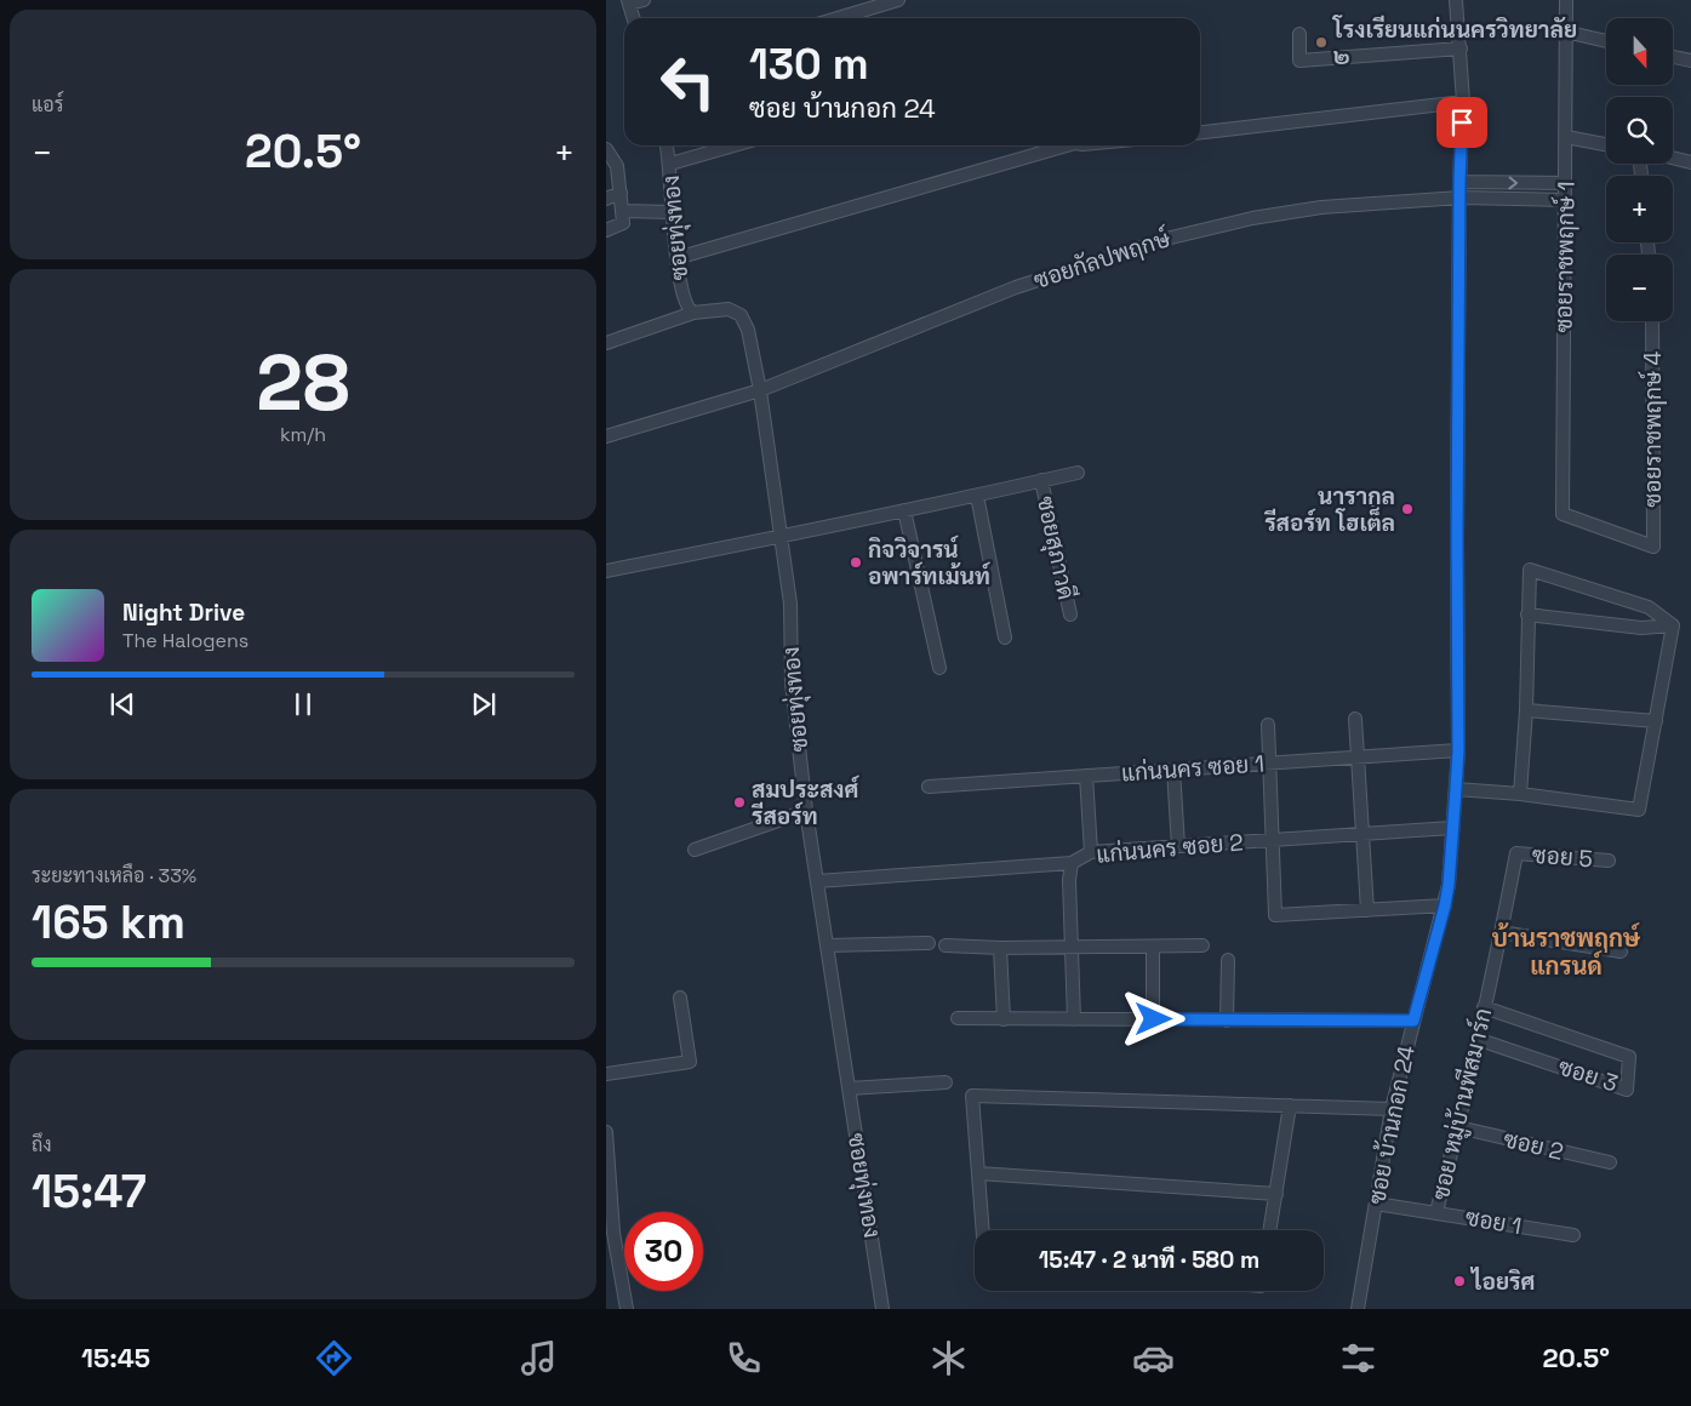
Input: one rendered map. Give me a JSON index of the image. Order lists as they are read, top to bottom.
{
  "streets": {
    "street": [
      "ซอยทุ่งทอง",
      "ซอยราชพฤกษ์ 1",
      "ซอยกัลปพฤกษ์",
      "ซอยราชพฤกษ์ 4",
      "ซอยสุภาวดี",
      "แก่นนคร ซอย 1",
      "แก่นนคร ซอย 2",
      "ซอย 5",
      "ซอย 3",
      "ซอย หมู่บ้านพีสมาร์ก",
      "ซอย บ้านกอก 24",
      "ซอย 2",
      "ซอย 1"
    ]
  },
  "crossings": [
    ["ซอยทุ่งทอง", "ซอยกัลปพฤกษ์"],
    ["ซอยทุ่งทอง", "ซอยสุภาวดี"],
    ["ซอยทุ่งทอง", "แก่นนคร ซอย 2"],
    ["ซอยราชพฤกษ์ 1", "ซอยกัลปพฤกษ์"],
    ["ซอยราชพฤกษ์ 1", "ซอยราชพฤกษ์ 4"],
    ["ซอยกัลปพฤกษ์", "ซอย บ้านกอก 24"],
    ["แก่นนคร ซอย 1", "ซอย บ้านกอก 24"],
    ["แก่นนคร ซอย 2", "ซอย บ้านกอก 24"],
    ["ซอย 5", "ซอย หมู่บ้านพีสมาร์ก"],
    ["ซอย 3", "ซอย หมู่บ้านพีสมาร์ก"],
    ["ซอย หมู่บ้านพีสมาร์ก", "ซอย 2"],
    ["ซอย หมู่บ้านพีสมาร์ก", "ซอย 1"],
    ["ซอย บ้านกอก 24", "ซอย 1"]
  ],
  "districts": ["บ้านราชพฤกษ์ แกรนด์"],
  "places": [
    "โรงเรียนแก่นนครวิทยาลัย ๒",
    "นารากูล รีสอร์ท โฮเต็ล",
    "กิจวิจารน์ อพาร์ทเม้นท์",
    "สมประสงศ์ รีสอร์ท",
    "ไอยริศ"
  ],
  "north": "bottom",
  "page": {
    "tile": [
      "แอร์",
      ["28", "km/h"],
      ["ระยะทางเหลือ · 33%", "165 km"],
      ["ถึง", "15:47"]
    ],
    "map_buttons": ["+", "−"],
    "turn": ["130 m", "ซอย บ้านกอก 24"],
    "heat": ["−", "20.5°", "+"],
    "song": ["Night Drive", "The Halogens"],
    "limit": "30",
    "trip": "15:47 · 2 นาที · 580 m",
    "tabs": ["15:45", "20.5°"]
  }
}
